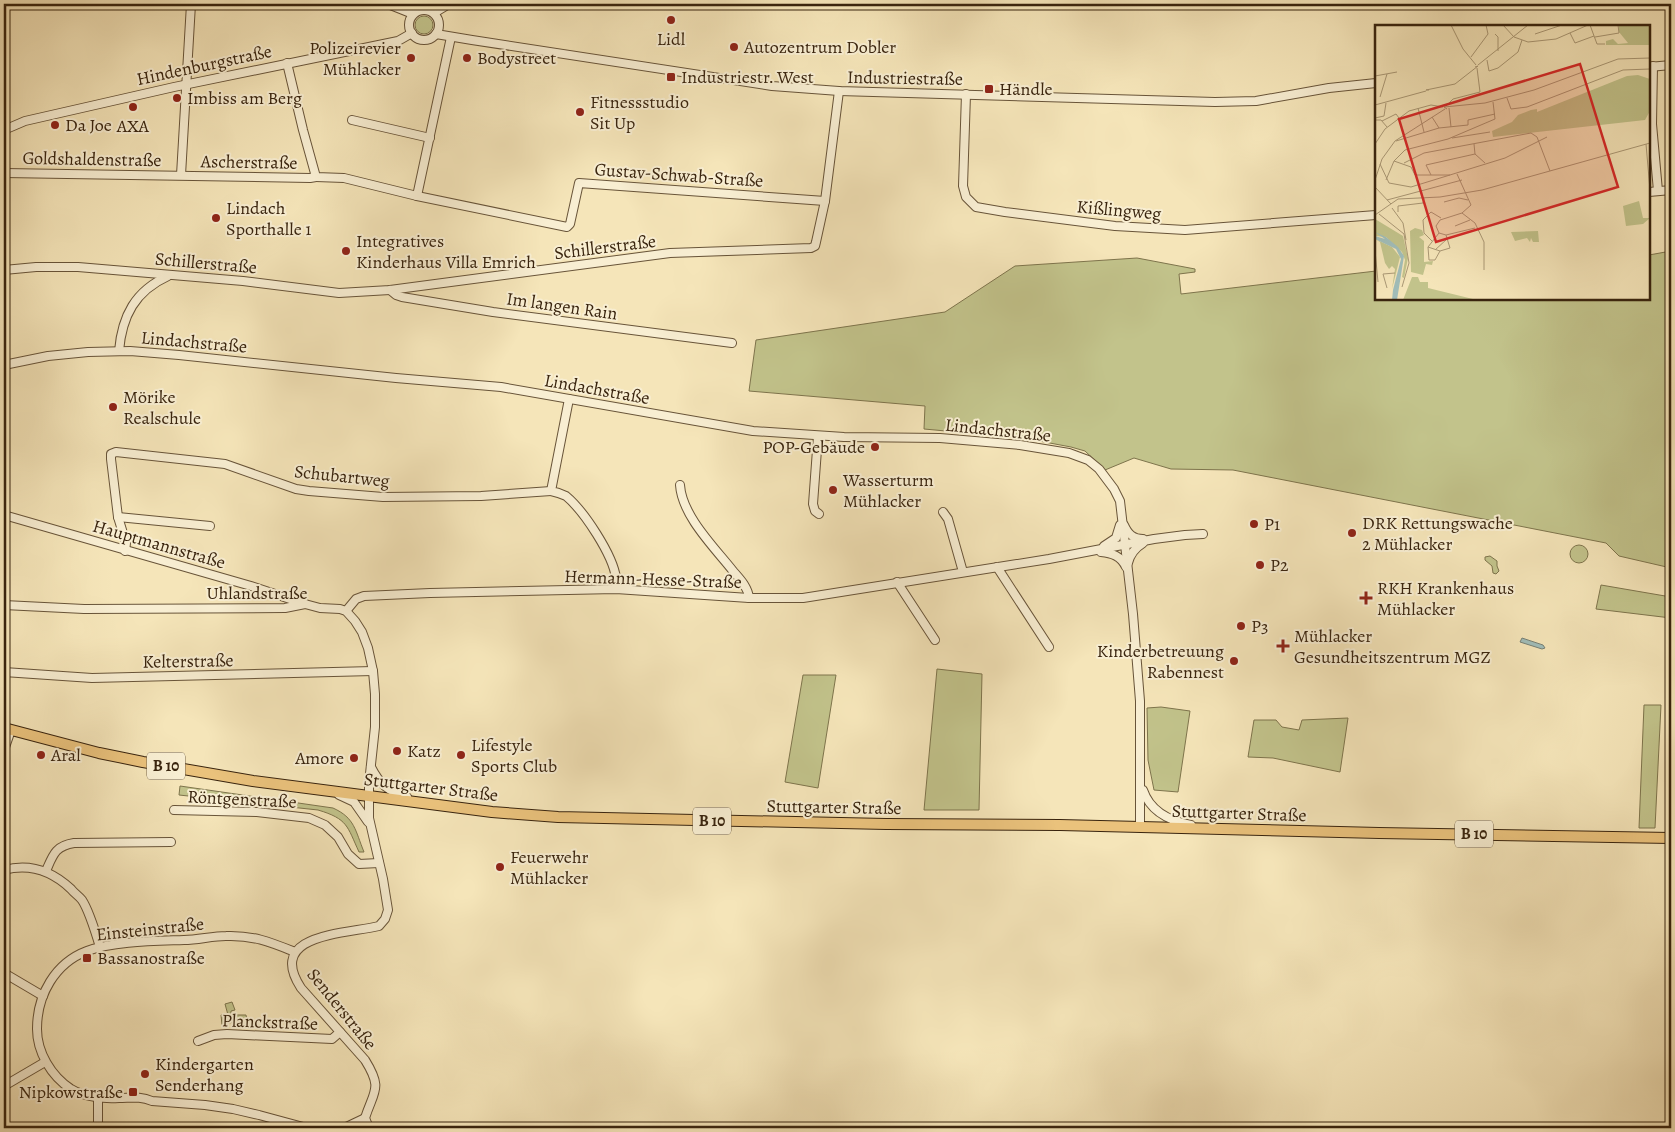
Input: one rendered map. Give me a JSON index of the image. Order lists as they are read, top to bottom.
{
  "streets": {
    "main road": ["B 10", "Stuttgarter Straße"],
    "street": [
      "Hindenburgstraße",
      "Industriestraße",
      "Goldshaldenstraße",
      "Ascherstraße",
      "Gustav-Schwab-Straße",
      "Kißlingweg",
      "Schillerstraße",
      "Im langen Rain",
      "Lindachstraße",
      "Schubartweg",
      "Hauptmannstraße",
      "Hermann-Hesse-Straße",
      "Uhlandstraße",
      "Kelterstraße",
      "Röntgenstraße",
      "Einsteinstraße",
      "Senderstraße",
      "Planckstraße"
    ]
  },
  "crossings": [
    ["Hindenburgstraße", "Industriestraße"],
    ["Industriestraße", "Kißlingweg"],
    ["Industriestraße", "Schillerstraße"],
    ["Goldshaldenstraße", "Ascherstraße"],
    ["Ascherstraße", "Gustav-Schwab-Straße"],
    ["Gustav-Schwab-Straße", "Schillerstraße"],
    ["Schillerstraße", "Im langen Rain"],
    ["Lindachstraße", "Hermann-Hesse-Straße"],
    ["Schubartweg", "Hauptmannstraße"],
    ["Hauptmannstraße", "Uhlandstraße"],
    ["Hermann-Hesse-Straße", "Uhlandstraße"],
    ["Stuttgarter Straße", "Senderstraße"],
    ["Röntgenstraße", "Senderstraße"],
    ["Einsteinstraße", "Senderstraße"],
    ["Senderstraße", "Planckstraße"]
  ],
  "places": {
    "other": [
      "Lidl",
      "Autozentrum Dobler",
      "Polizeirevier Mühlacker",
      "Bodystreet",
      "Imbiss am Berg",
      "AXA",
      "Fitnessstudio Sit Up",
      "Da Joe",
      "Lindach Sporthalle 1",
      "Integratives Kinderhaus Villa Emrich",
      "Mörike Realschule",
      "POP-Gebäude",
      "Wasserturm Mühlacker",
      "P1",
      "DRK Rettungswache 2 Mühlacker",
      "P2",
      "P3",
      "Kinderbetreuung Rabennest",
      "Katz",
      "Aral",
      "Lifestyle Sports Club",
      "Amore",
      "Feuerwehr Mühlacker",
      "Kindergarten Senderhang"
    ],
    "transit": [
      "Industriestr. West",
      "Händle",
      "Bassanostraße",
      "Nipkowstraße"
    ],
    "health": ["RKH Krankenhaus Mühlacker", "Mühlacker Gesundheitszentrum MGZ"]
  }
}
